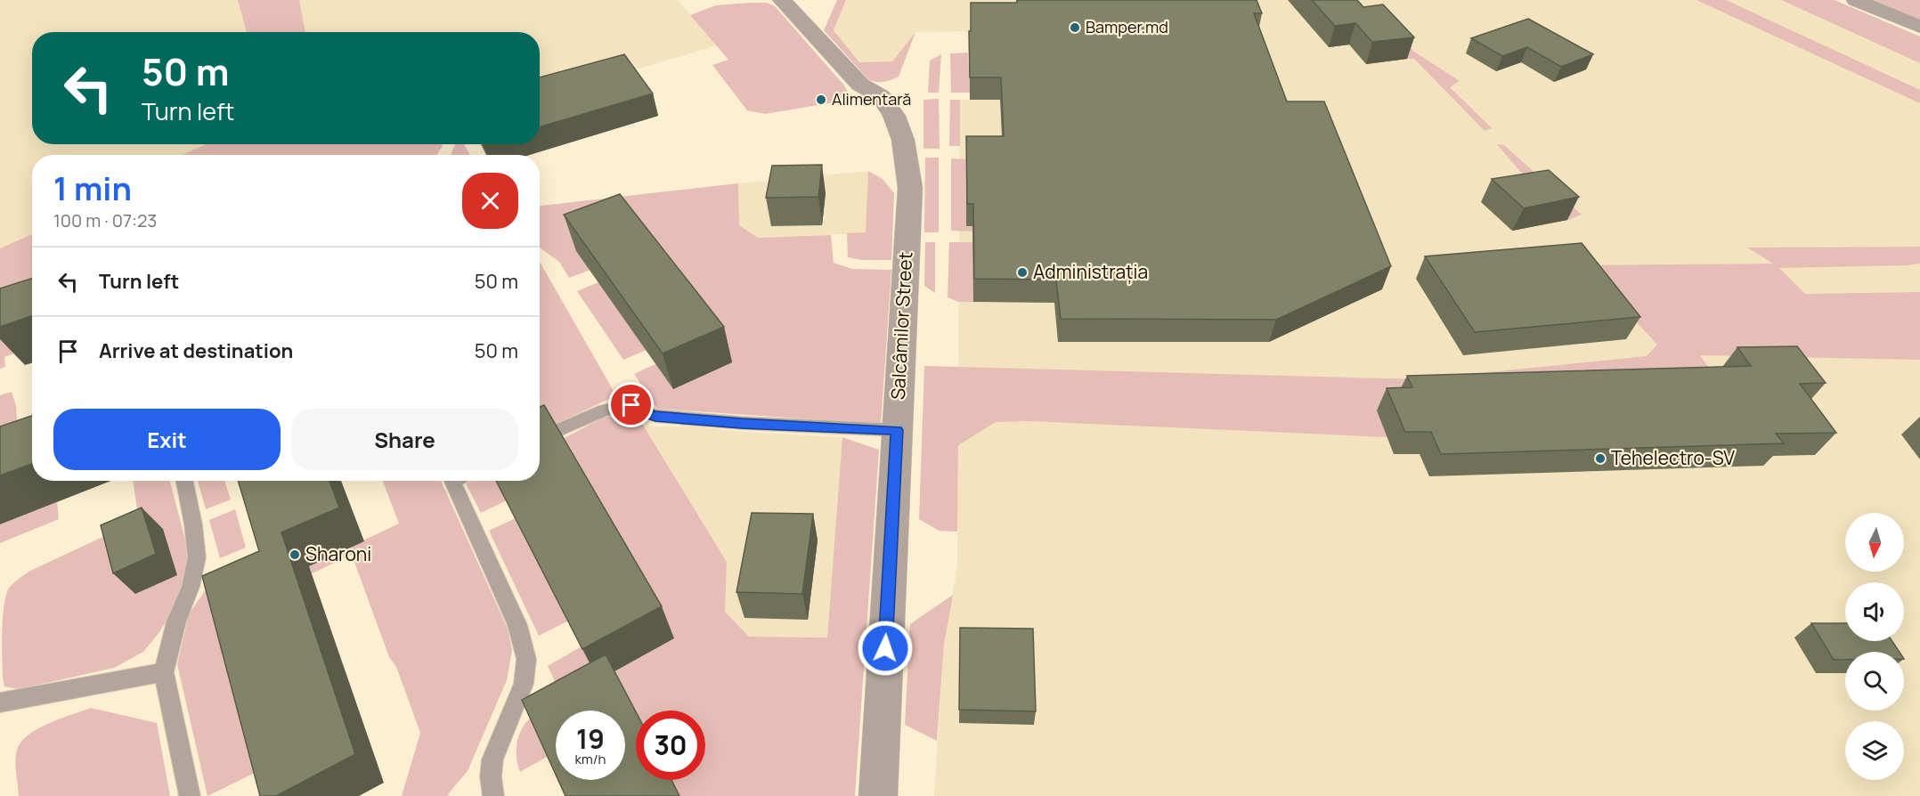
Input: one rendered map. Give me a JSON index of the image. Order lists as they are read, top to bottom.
{
  "streets": {
    "street": ["Salcâmilor Street"]
  },
  "places": [
    "Bamper.md",
    "Alimentară",
    "Administrația",
    "Tehelectro-SV",
    "Sharoni"
  ],
  "north": "bottom",
  "page": {
    "turn": ["50 m", "Turn left"],
    "heading": ["1 min", "100 m · 07:23"],
    "list": [
      {
        "name": "Turn left",
        "value": "50 m"
      },
      {
        "name": "Arrive at destination",
        "value": "50 m"
      }
    ],
    "buttons": ["Exit", "Share"],
    "speed": "19 km/h",
    "limit": "30"
  }
}
